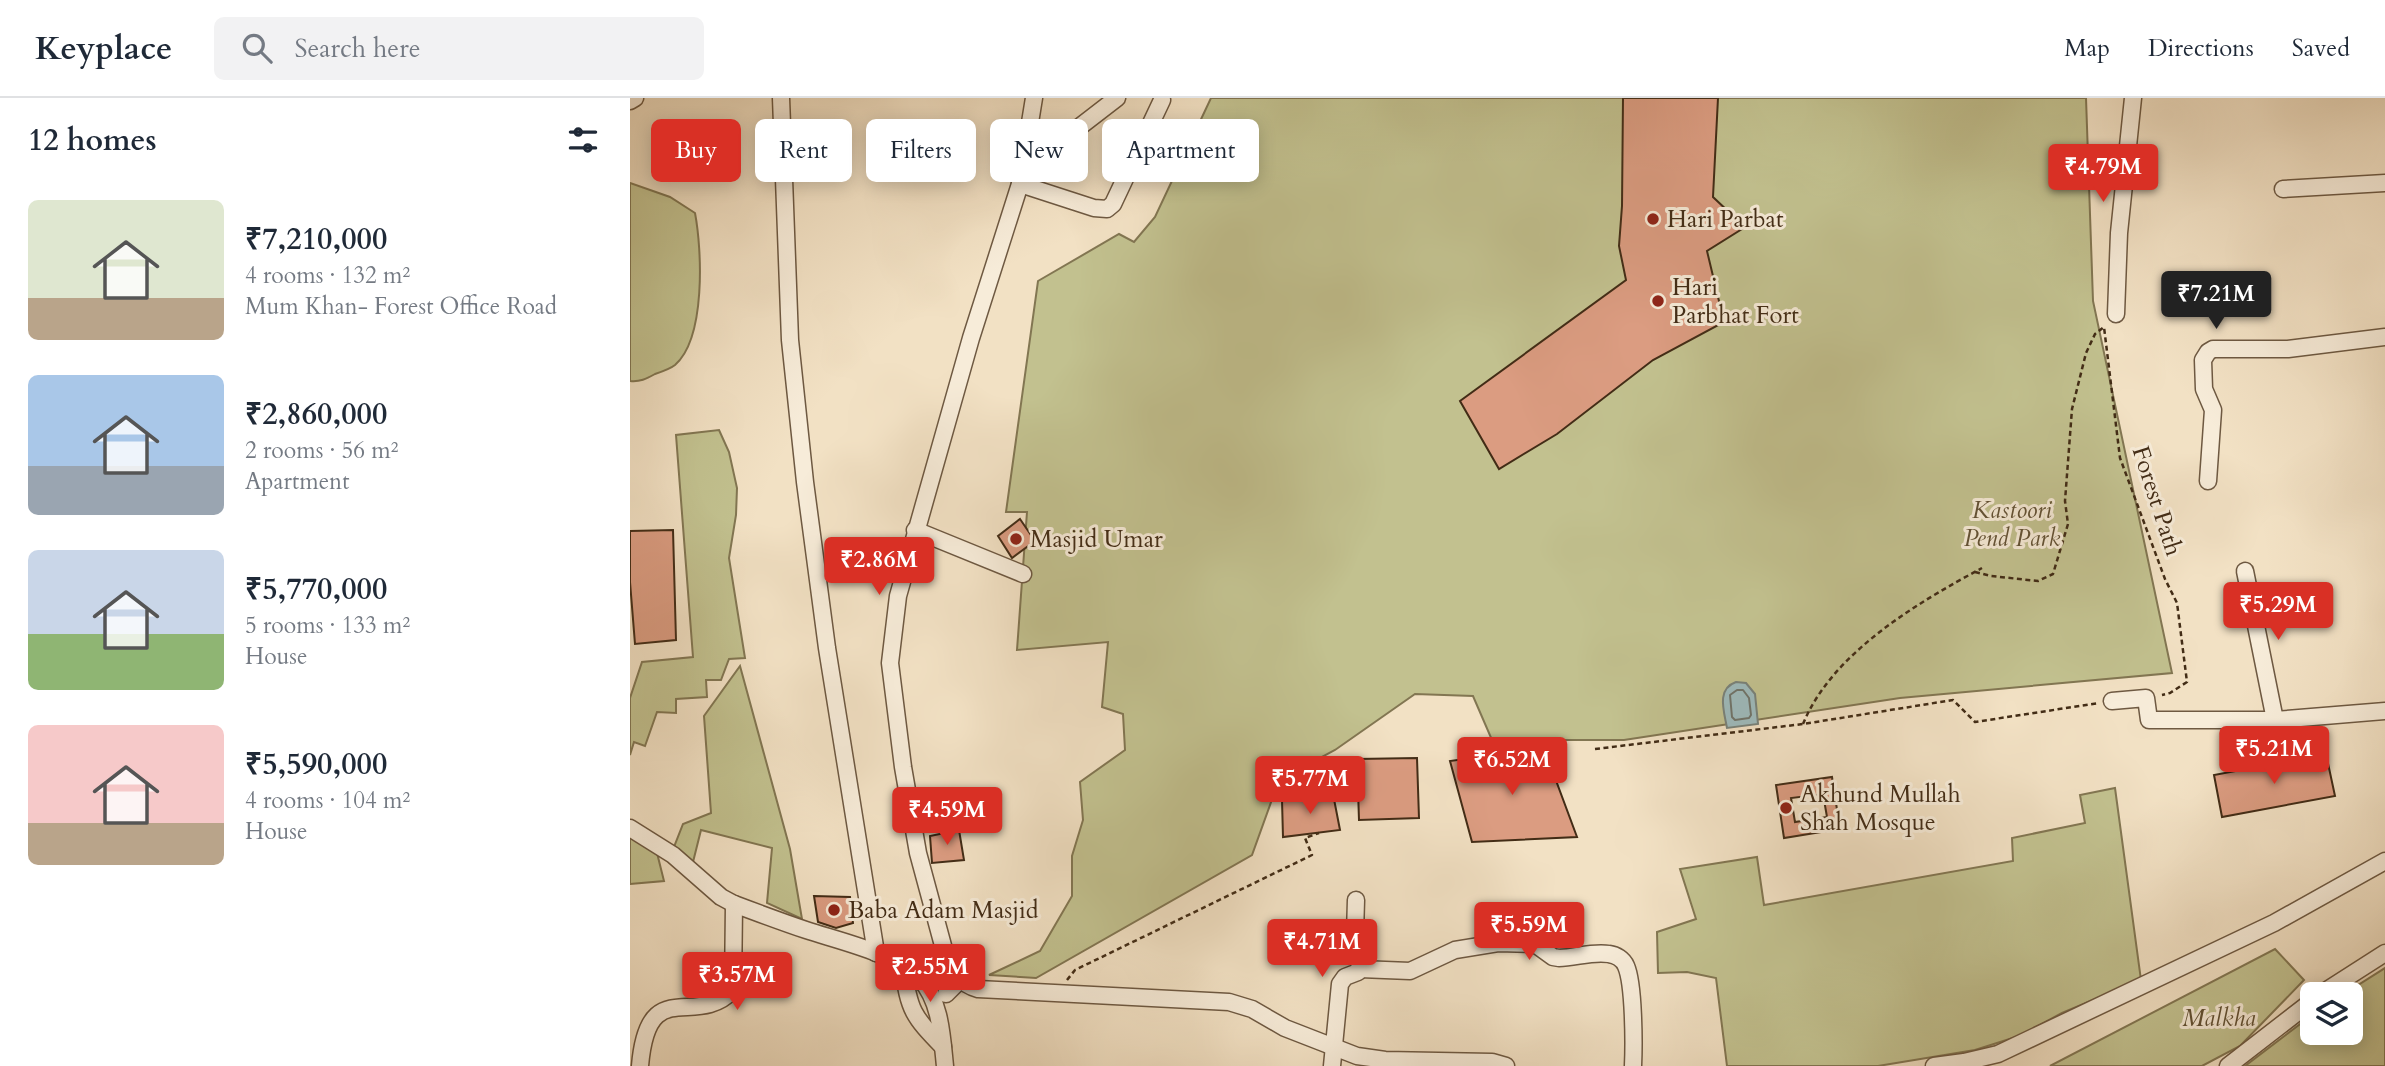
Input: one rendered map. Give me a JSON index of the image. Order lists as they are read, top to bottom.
{
  "streets": {
    "path": ["Forest Path"]
  },
  "parks": ["Kastoori Pend Park", "Malkha"],
  "places": [
    "Hari Parbat",
    "Hari Parbhat Fort",
    "Masjid Umar",
    "Akhund Mullah Shah Mosque",
    "Baba Adam Masjid"
  ],
  "page": {
    "header": "Keyplace",
    "search": "Search here",
    "nav": ["Map", "Directions", "Saved"],
    "heading": "12 homes",
    "chip": [
      "Buy",
      "Rent",
      "Filters",
      "New",
      "Apartment"
    ],
    "price": [
      "₹4.79M",
      "₹7.21M",
      "₹2.86M",
      "₹5.29M",
      "₹5.21M",
      "₹6.52M",
      "₹5.77M",
      "₹4.59M",
      "₹5.59M",
      "₹4.71M",
      "₹2.55M",
      "₹3.57M"
    ],
    "list": [
      {
        "name": "₹7,210,000",
        "note": "4 rooms · 132 m² · Mum Khan- Forest Office Road"
      },
      {
        "name": "₹2,860,000",
        "note": "2 rooms · 56 m² · Apartment"
      },
      {
        "name": "₹5,770,000",
        "note": "5 rooms · 133 m² · House"
      },
      {
        "name": "₹5,590,000",
        "note": "4 rooms · 104 m² · House"
      }
    ]
  }
}
